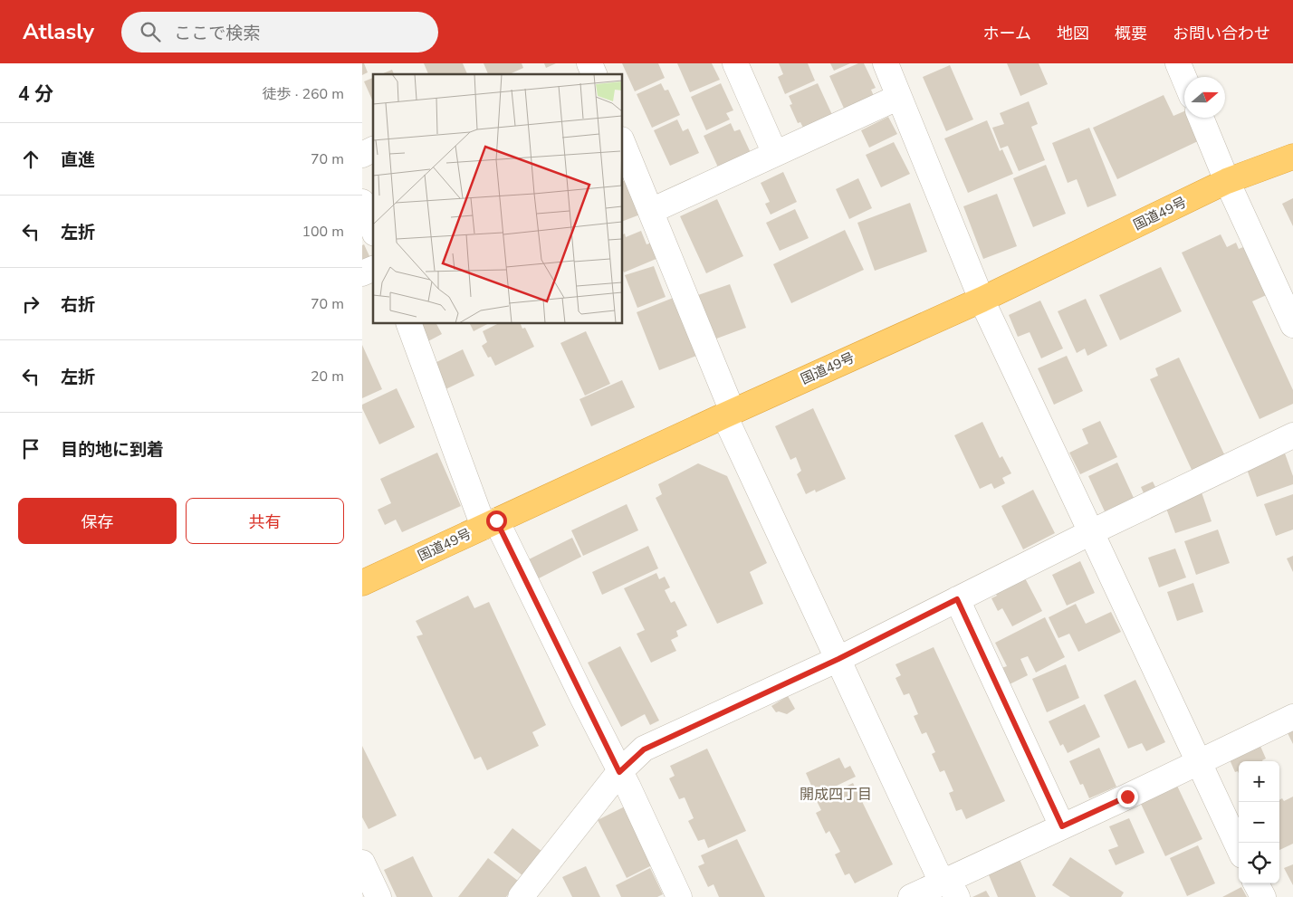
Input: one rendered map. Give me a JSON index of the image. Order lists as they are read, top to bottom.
{
  "streets": {
    "highway": ["国道49号"]
  },
  "districts": ["開成四丁目"],
  "north": "right",
  "page": {
    "header": "Atlasly",
    "search": "ここで検索",
    "nav": [
      "ホーム",
      "地図",
      "概要",
      "お問い合わせ"
    ],
    "heading": ["4 分", "徒歩 · 260 m"],
    "list": [
      ["直進", "70 m"],
      ["左折", "100 m"],
      ["右折", "70 m"],
      ["左折", "20 m"],
      "目的地に到着"
    ],
    "buttons": ["保存", "共有"],
    "map_buttons": ["+", "−"]
  }
}
